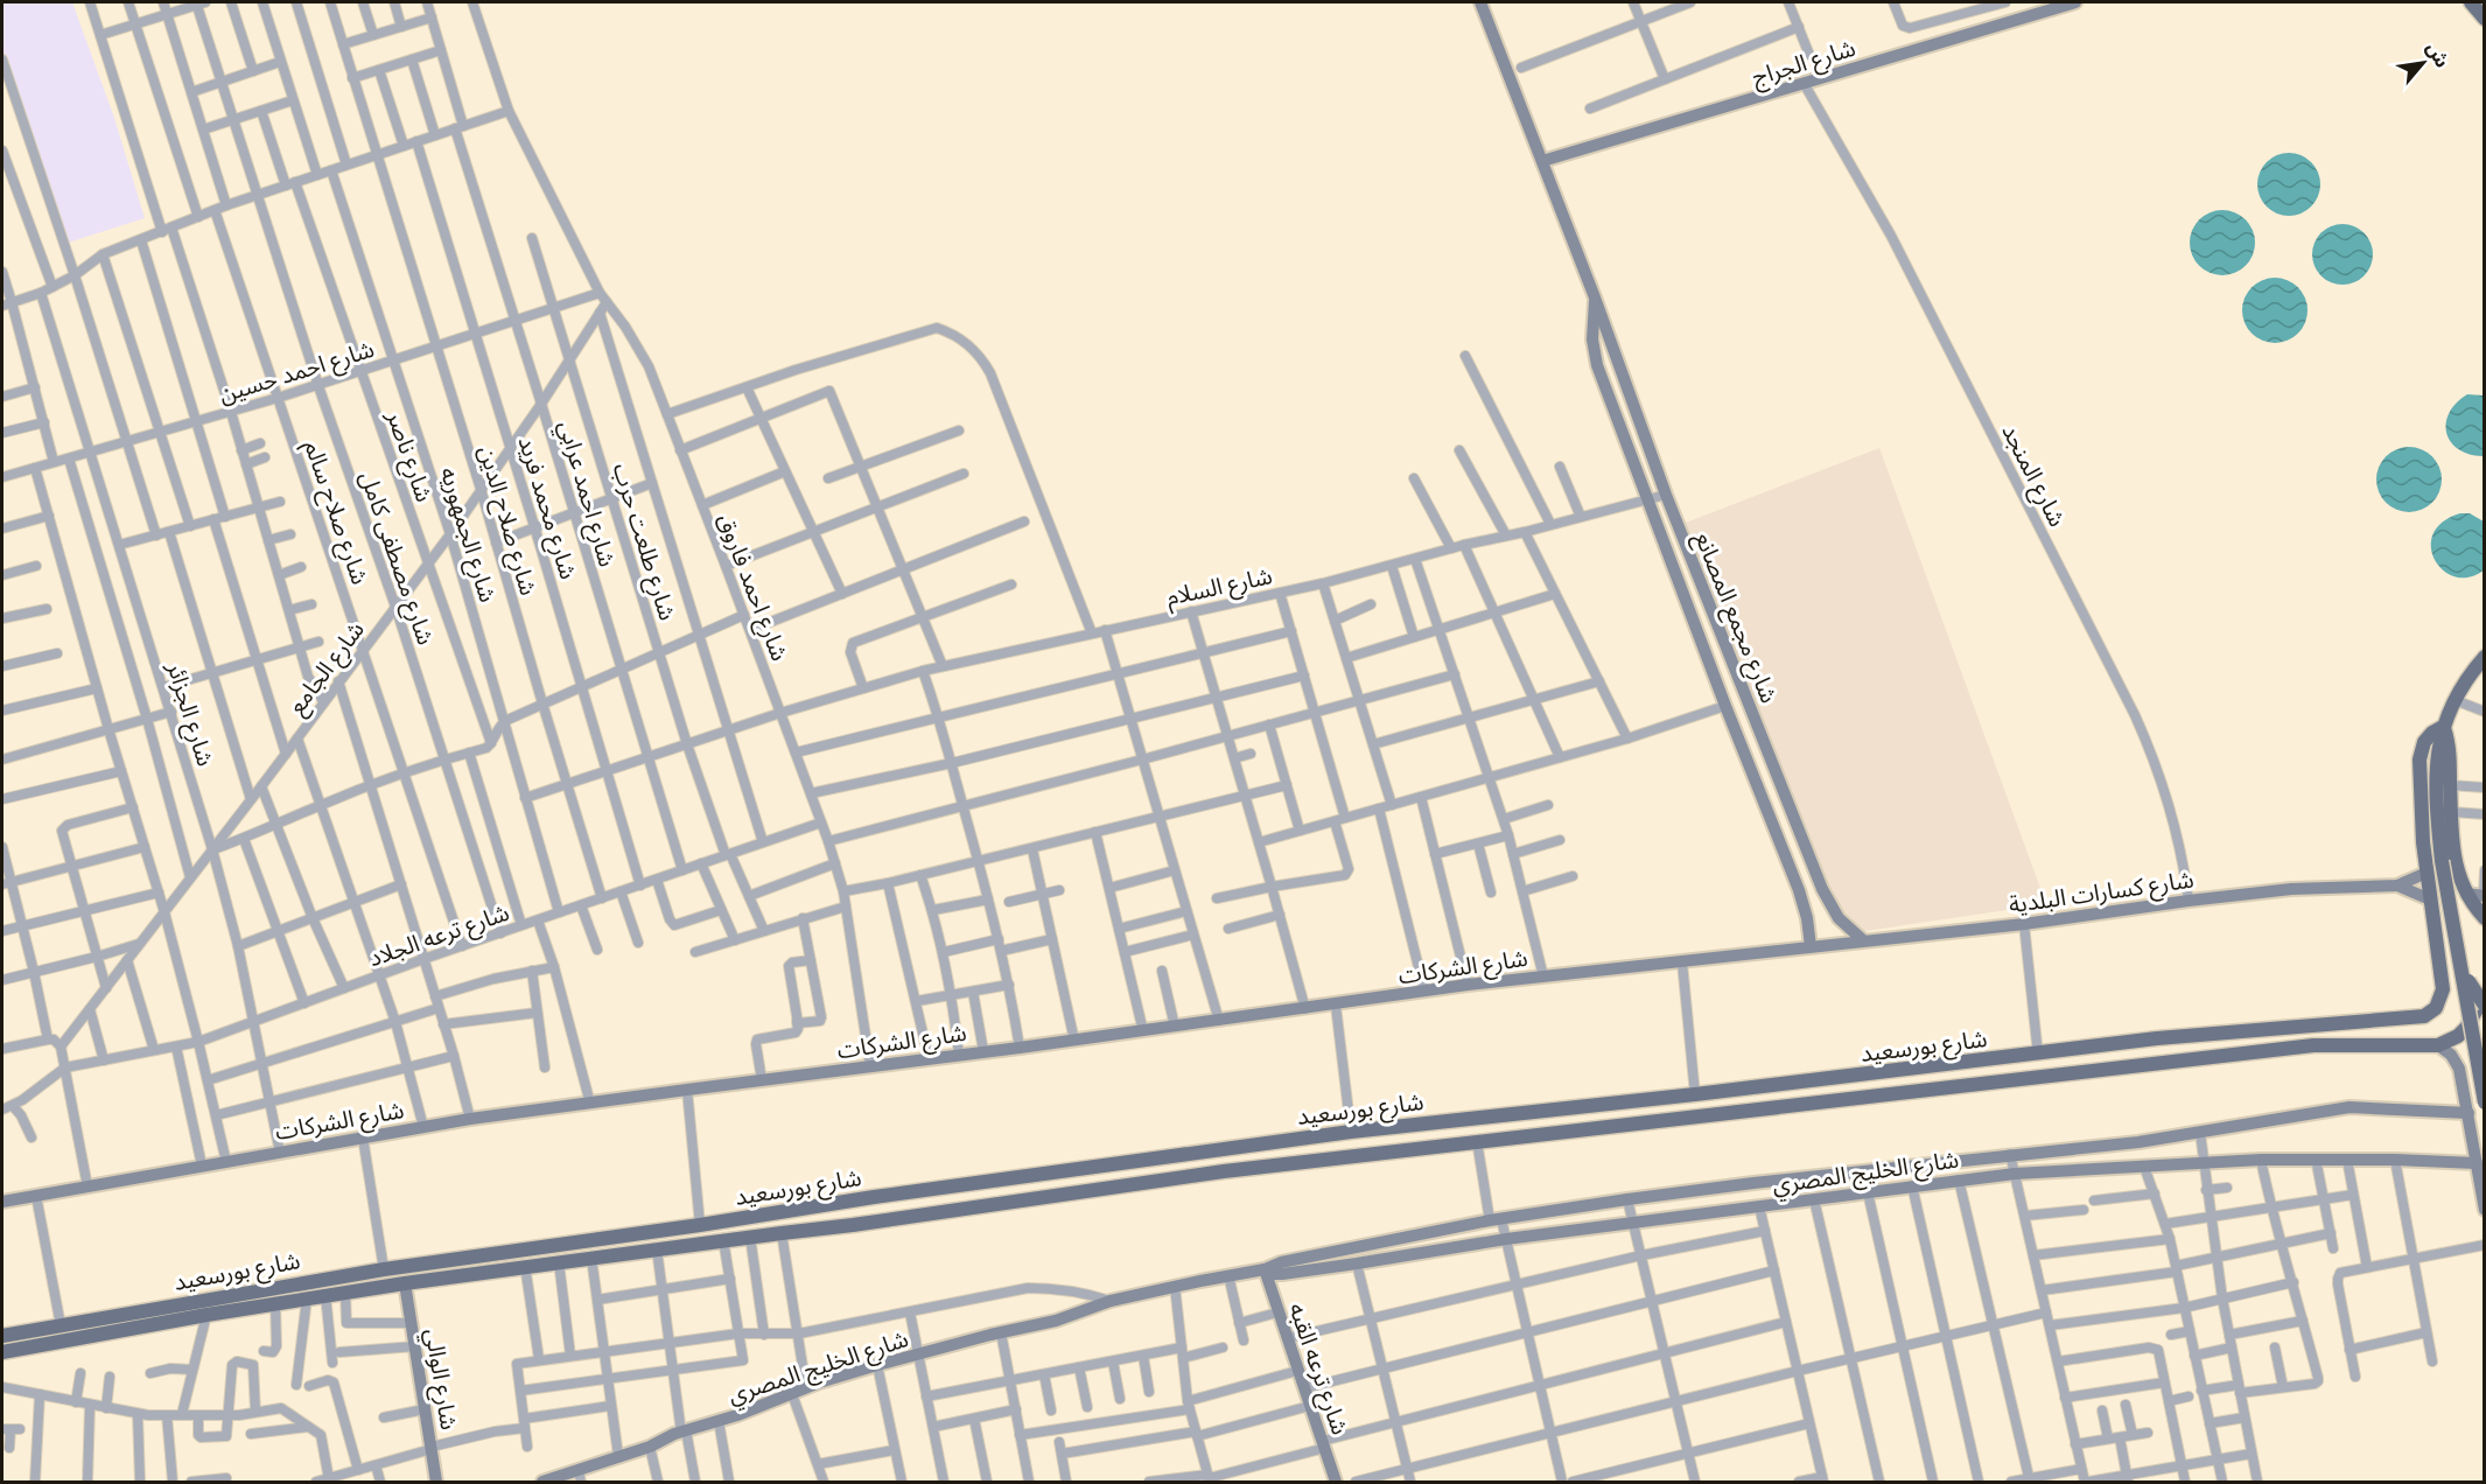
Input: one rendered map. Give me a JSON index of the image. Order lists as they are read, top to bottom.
{
  "streets": {
    "main road": ["شارع بورسعيد"],
    "street": [
      "شارع الجراج",
      "شارع احمد حسين",
      "شارع ناصر",
      "شارع المنجد",
      "شارع احمد عرابي",
      "شارع محمد فريد",
      "شارع صلاح سالم",
      "شارع صلاح الدين",
      "شارع الجمهوريه",
      "شارع طلعت حرب",
      "شارع مصطفى كامل",
      "شارع السلام",
      "شارع احمد فاروق",
      "شارع مجمع المصانع",
      "شارع الجامع",
      "شارع الجزائر",
      "شارع كسارات البلدية",
      "شارع ترعه الجلاد",
      "شارع الشركات",
      "شارع الخليج المصري",
      "شارع ترعه القبه",
      "شارع الوالي"
    ]
  },
  "crossings": [
    ["شارع الجراج", "شارع المنجد"],
    ["شارع الجراج", "شارع مجمع المصانع"],
    ["شارع احمد حسين", "شارع ناصر"],
    ["شارع احمد حسين", "شارع احمد عرابي"],
    ["شارع احمد حسين", "شارع محمد فريد"],
    ["شارع احمد حسين", "شارع صلاح سالم"],
    ["شارع احمد حسين", "شارع صلاح الدين"],
    ["شارع احمد حسين", "شارع الجمهوريه"],
    ["شارع احمد حسين", "شارع طلعت حرب"],
    ["شارع احمد حسين", "شارع مصطفى كامل"],
    ["شارع احمد حسين", "شارع احمد فاروق"],
    ["شارع احمد حسين", "شارع الجزائر"],
    ["شارع ناصر", "شارع الجامع"],
    ["شارع المنجد", "شارع كسارات البلدية"],
    ["شارع احمد عرابي", "شارع السلام"],
    ["شارع احمد عرابي", "شارع الجامع"],
    ["شارع احمد عرابي", "شارع ترعه الجلاد"],
    ["شارع محمد فريد", "شارع السلام"],
    ["شارع محمد فريد", "شارع الجامع"],
    ["شارع محمد فريد", "شارع ترعه الجلاد"],
    ["شارع صلاح سالم", "شارع الجامع"],
    ["شارع صلاح سالم", "شارع ترعه الجلاد"],
    ["شارع صلاح الدين", "شارع السلام"],
    ["شارع صلاح الدين", "شارع الجامع"],
    ["شارع صلاح الدين", "شارع ترعه الجلاد"],
    ["شارع الجمهوريه", "شارع السلام"],
    ["شارع الجمهوريه", "شارع الجامع"],
    ["شارع الجمهوريه", "شارع ترعه الجلاد"],
    ["شارع طلعت حرب", "شارع السلام"],
    ["شارع طلعت حرب", "شارع الجامع"],
    ["شارع طلعت حرب", "شارع ترعه الجلاد"],
    ["شارع مصطفى كامل", "شارع الجامع"],
    ["شارع مصطفى كامل", "شارع ترعه الجلاد"],
    ["شارع السلام", "شارع احمد فاروق"],
    ["شارع السلام", "شارع مجمع المصانع"],
    ["شارع احمد فاروق", "شارع الجامع"],
    ["شارع احمد فاروق", "شارع ترعه الجلاد"],
    ["شارع احمد فاروق", "شارع الشركات"],
    ["شارع مجمع المصانع", "شارع كسارات البلدية"],
    ["شارع مجمع المصانع", "شارع الشركات"],
    ["شارع الجامع", "شارع الجزائر"],
    ["شارع الجزائر", "شارع ترعه الجلاد"],
    ["شارع الجزائر", "شارع الشركات"],
    ["شارع كسارات البلدية", "شارع الشركات"],
    ["شارع كسارات البلدية", "شارع بورسعيد"],
    ["شارع بورسعيد", "شارع الوالي"],
    ["شارع الخليج المصري", "شارع ترعه القبه"]
  ],
  "north": "top right"
}
